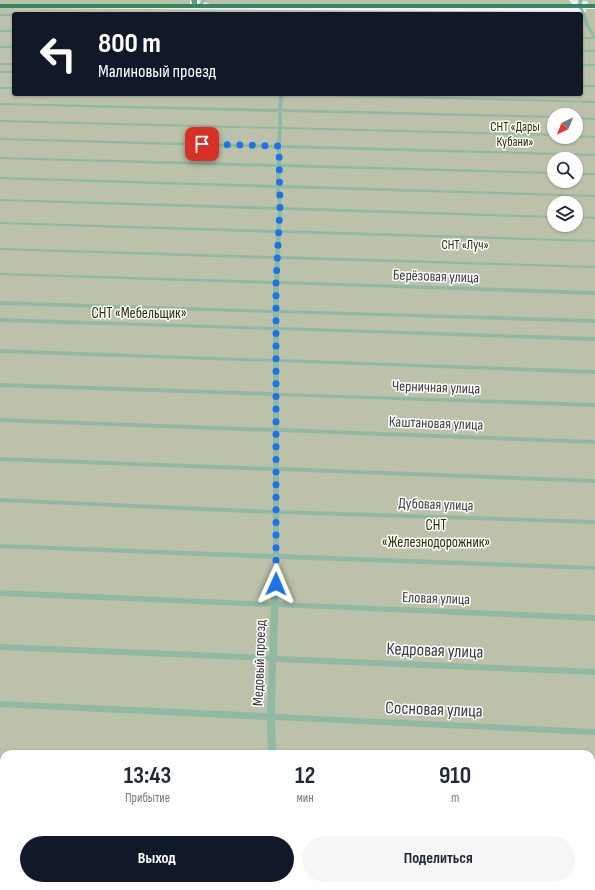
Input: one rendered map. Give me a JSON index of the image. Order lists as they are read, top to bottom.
{
  "streets": {
    "street": [
      "Берёзовая улица",
      "Черничная улица",
      "Каштановая улица",
      "Дубовая улица",
      "Еловая улица",
      "Кедровая улица",
      "Медовый проезд",
      "Сосновая улица"
    ]
  },
  "crossings": [
    ["Берёзовая улица", "Медовый проезд"],
    ["Черничная улица", "Медовый проезд"],
    ["Каштановая улица", "Медовый проезд"],
    ["Дубовая улица", "Медовый проезд"],
    ["Еловая улица", "Медовый проезд"],
    ["Кедровая улица", "Медовый проезд"],
    ["Медовый проезд", "Сосновая улица"]
  ],
  "parks": [
    "СНТ «Дары Кубани»",
    "СНТ «Луч»",
    "СНТ «Мебельщик»",
    "СНТ «Железнодорожник»"
  ],
  "north": "bottom left",
  "page": {
    "turn": ["800 m", "Малиновый проезд"],
    "eta": [
      "13:43",
      "Прибытие",
      "12",
      "мин",
      "910",
      "m"
    ],
    "buttons": ["Выход", "Поделиться"]
  }
}
